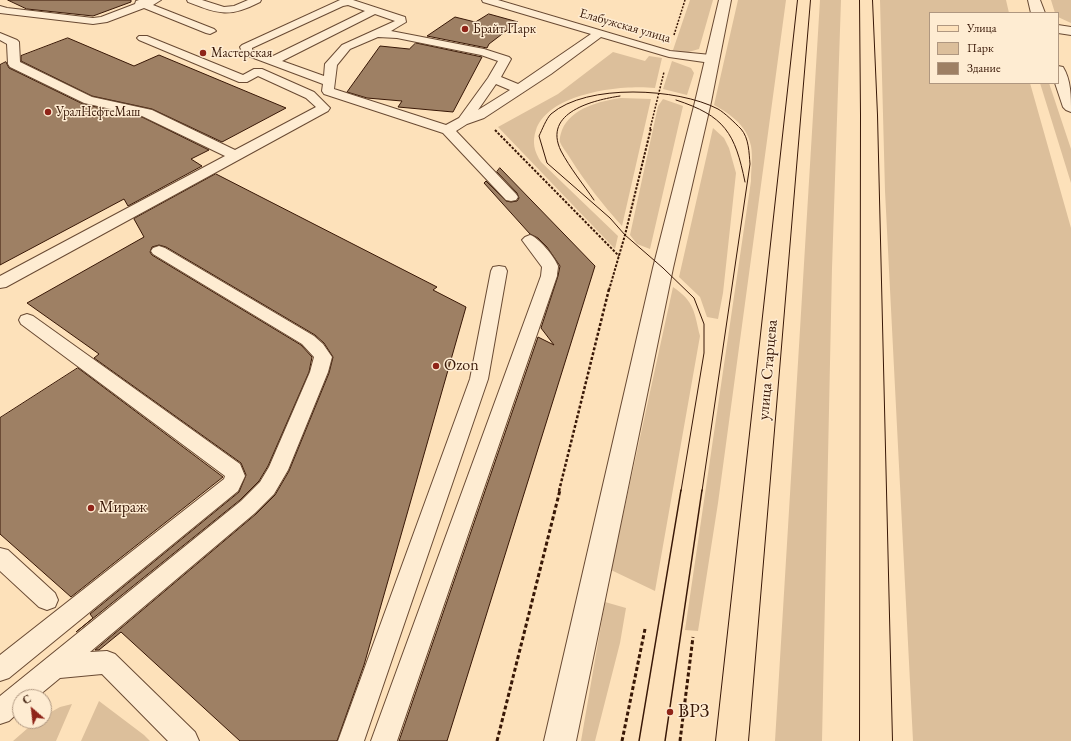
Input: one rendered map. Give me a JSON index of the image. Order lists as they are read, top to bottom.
{
  "streets": {
    "main road": ["улица Старцева"],
    "lane": ["Елабужская улица"]
  },
  "places": [
    "Брайт Парк",
    "Мастерская",
    "УралНефтеМаш",
    "Ozon",
    "Мираж",
    "ВРЗ"
  ],
  "legend": ["Улица", "Парк", "Здание"],
  "north": "top left"
}
